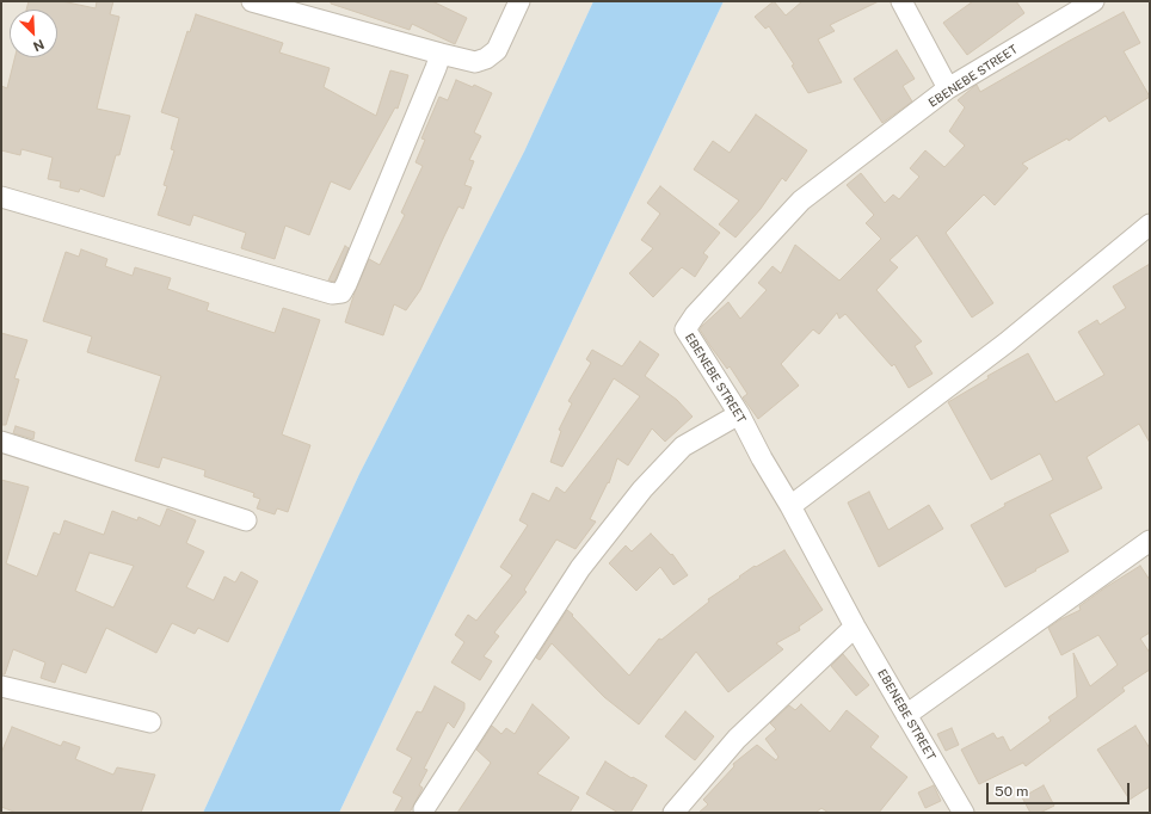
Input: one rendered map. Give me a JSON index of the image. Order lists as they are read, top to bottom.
{
  "streets": {
    "street": ["EBENEBE STREET"]
  },
  "scale_bar": "50 m",
  "north": "bottom right"
}
